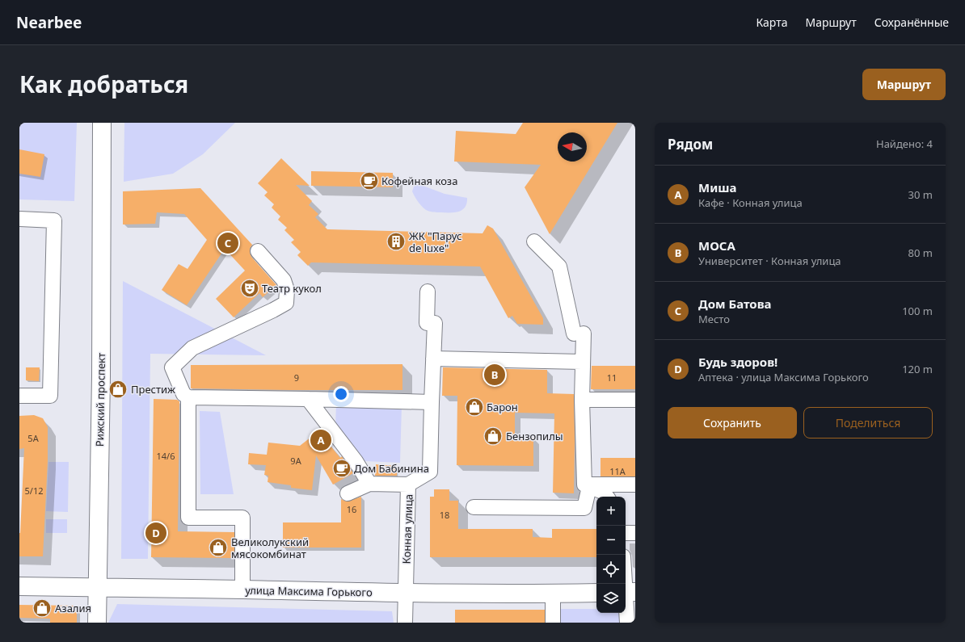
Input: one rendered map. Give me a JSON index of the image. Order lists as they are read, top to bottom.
{
  "streets": {
    "main road": ["Рижский проспект", "улица Максима Горького"],
    "street": ["Конная улица"]
  },
  "crossings": [
    ["Рижский проспект", "улица Максима Горького"],
    ["Конная улица", "улица Максима Горького"]
  ],
  "places": {
    "cafe": ["Кофейная коза", "Дом Бабинина"],
    "building": ["ЖК \"Парус de luxe\""],
    "theatre": ["Театр кукол"],
    "shop": [
      "Престиж",
      "Барон",
      "Бензопилы",
      "Великолукский мясокомбинат",
      "Азалия"
    ]
  },
  "house_numbers": [
    "9",
    "11",
    "5А",
    "14/6",
    "9А",
    "11А",
    "5/12",
    "16",
    "18"
  ],
  "north": "left",
  "page": {
    "header": "Nearbee",
    "nav": ["Карта", "Маршрут", "Сохранённые"],
    "title": "Как добраться",
    "buttons": [
      "Маршрут",
      ["Сохранить", "Поделиться"]
    ],
    "heading": ["Рядом", "Найдено: 4"],
    "list": [
      {
        "mark": "A",
        "name": "Миша",
        "note": "Кафе · Конная улица",
        "value": "30 m"
      },
      {
        "mark": "B",
        "name": "МОСА",
        "note": "Университет · Конная улица",
        "value": "80 m"
      },
      {
        "mark": "C",
        "name": "Дом Батова",
        "note": "Место",
        "value": "100 m"
      },
      {
        "mark": "D",
        "name": "Будь здоров!",
        "note": "Аптека · улица Максима Горького",
        "value": "120 m"
      }
    ],
    "pins": [
      "C",
      "B",
      "A",
      "D"
    ],
    "map_buttons": ["+", "−"]
  }
}
